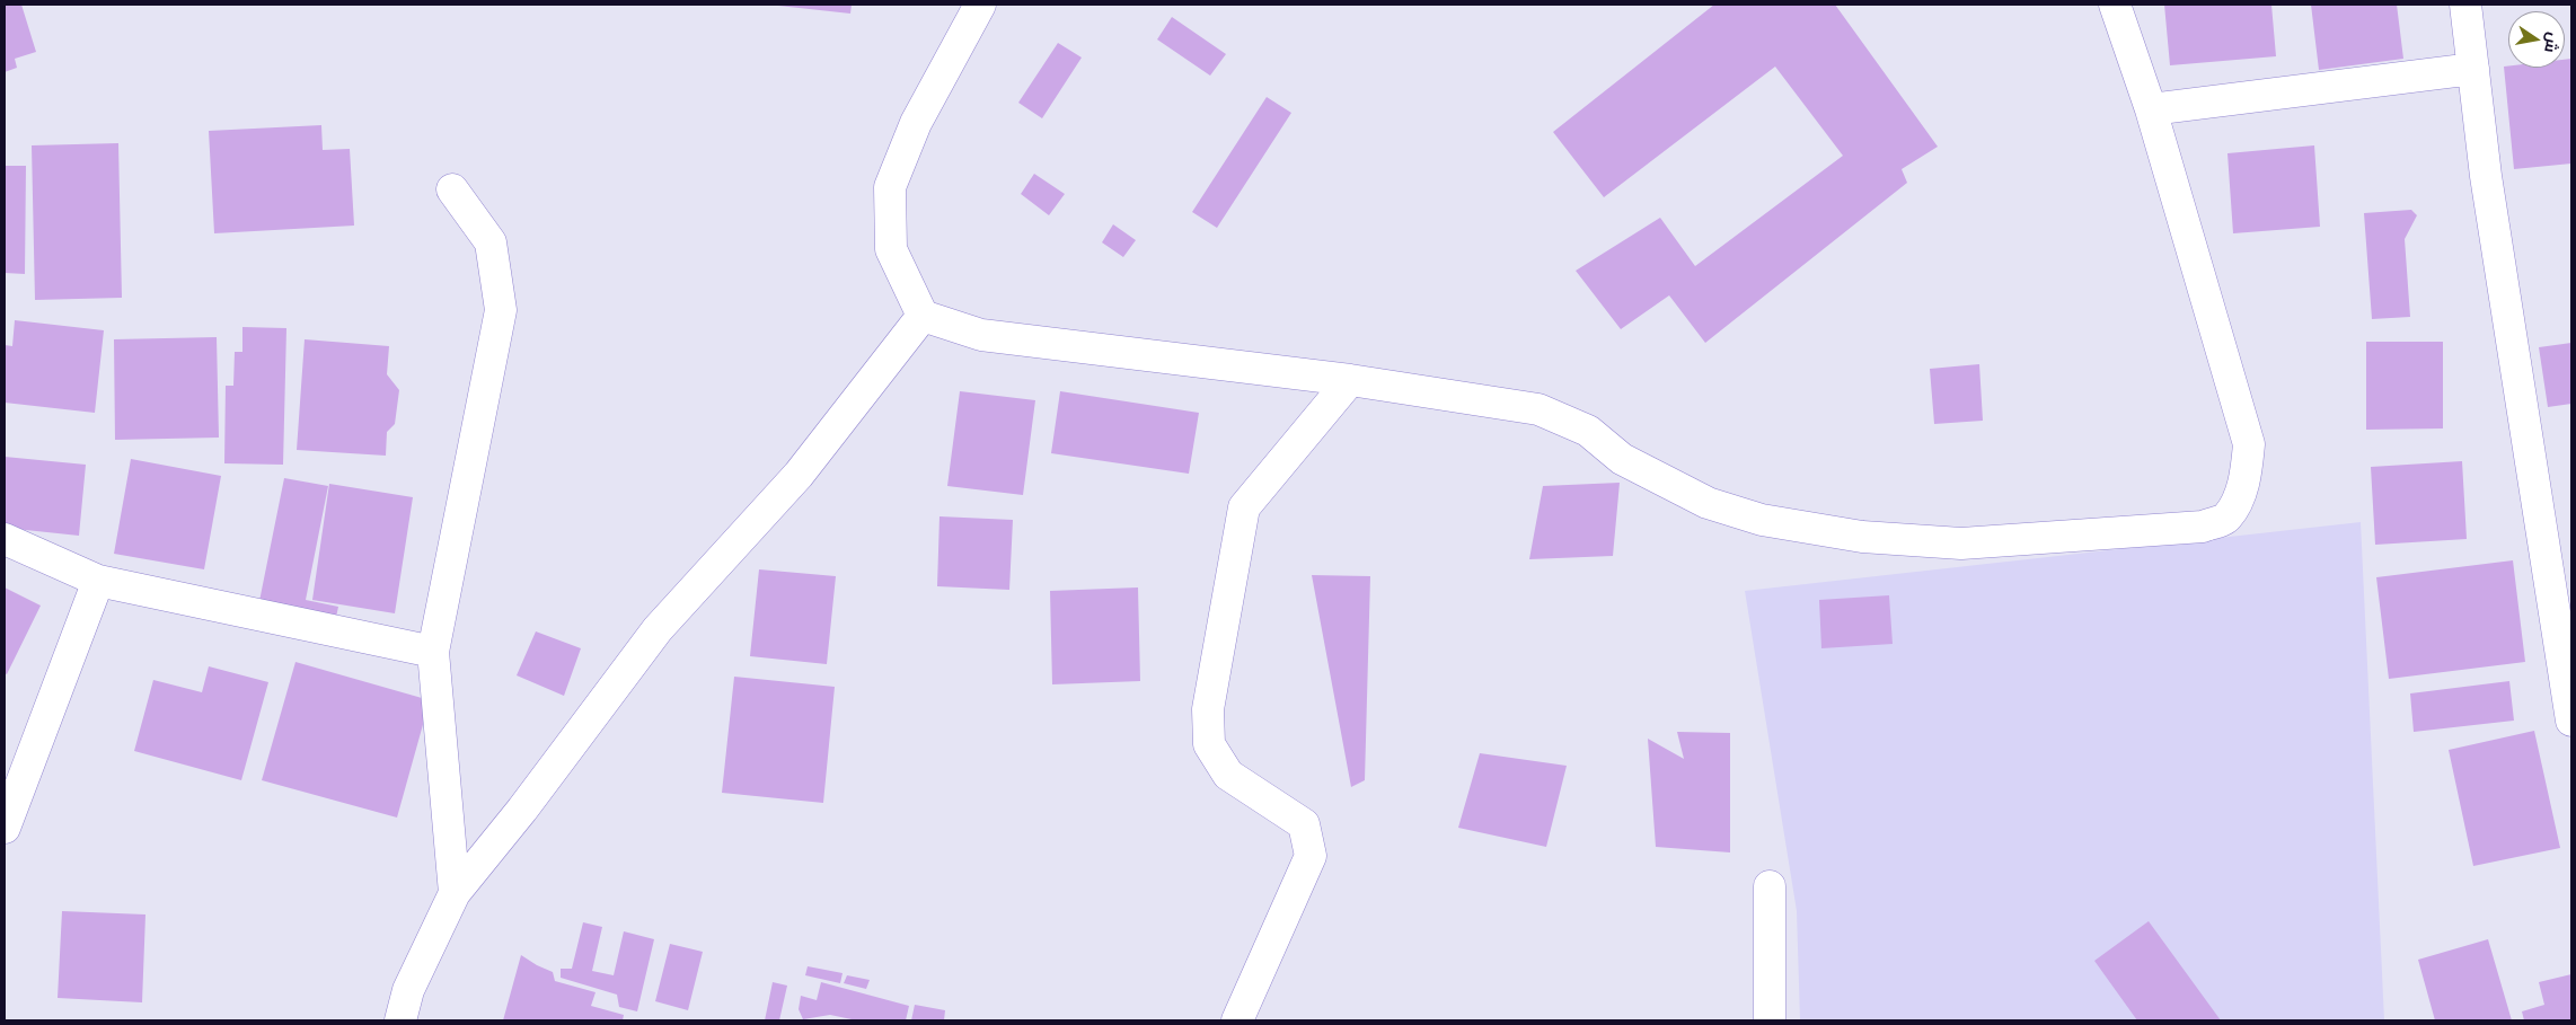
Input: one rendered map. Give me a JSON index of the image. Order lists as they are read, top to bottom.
{
  "north": "right"
}
